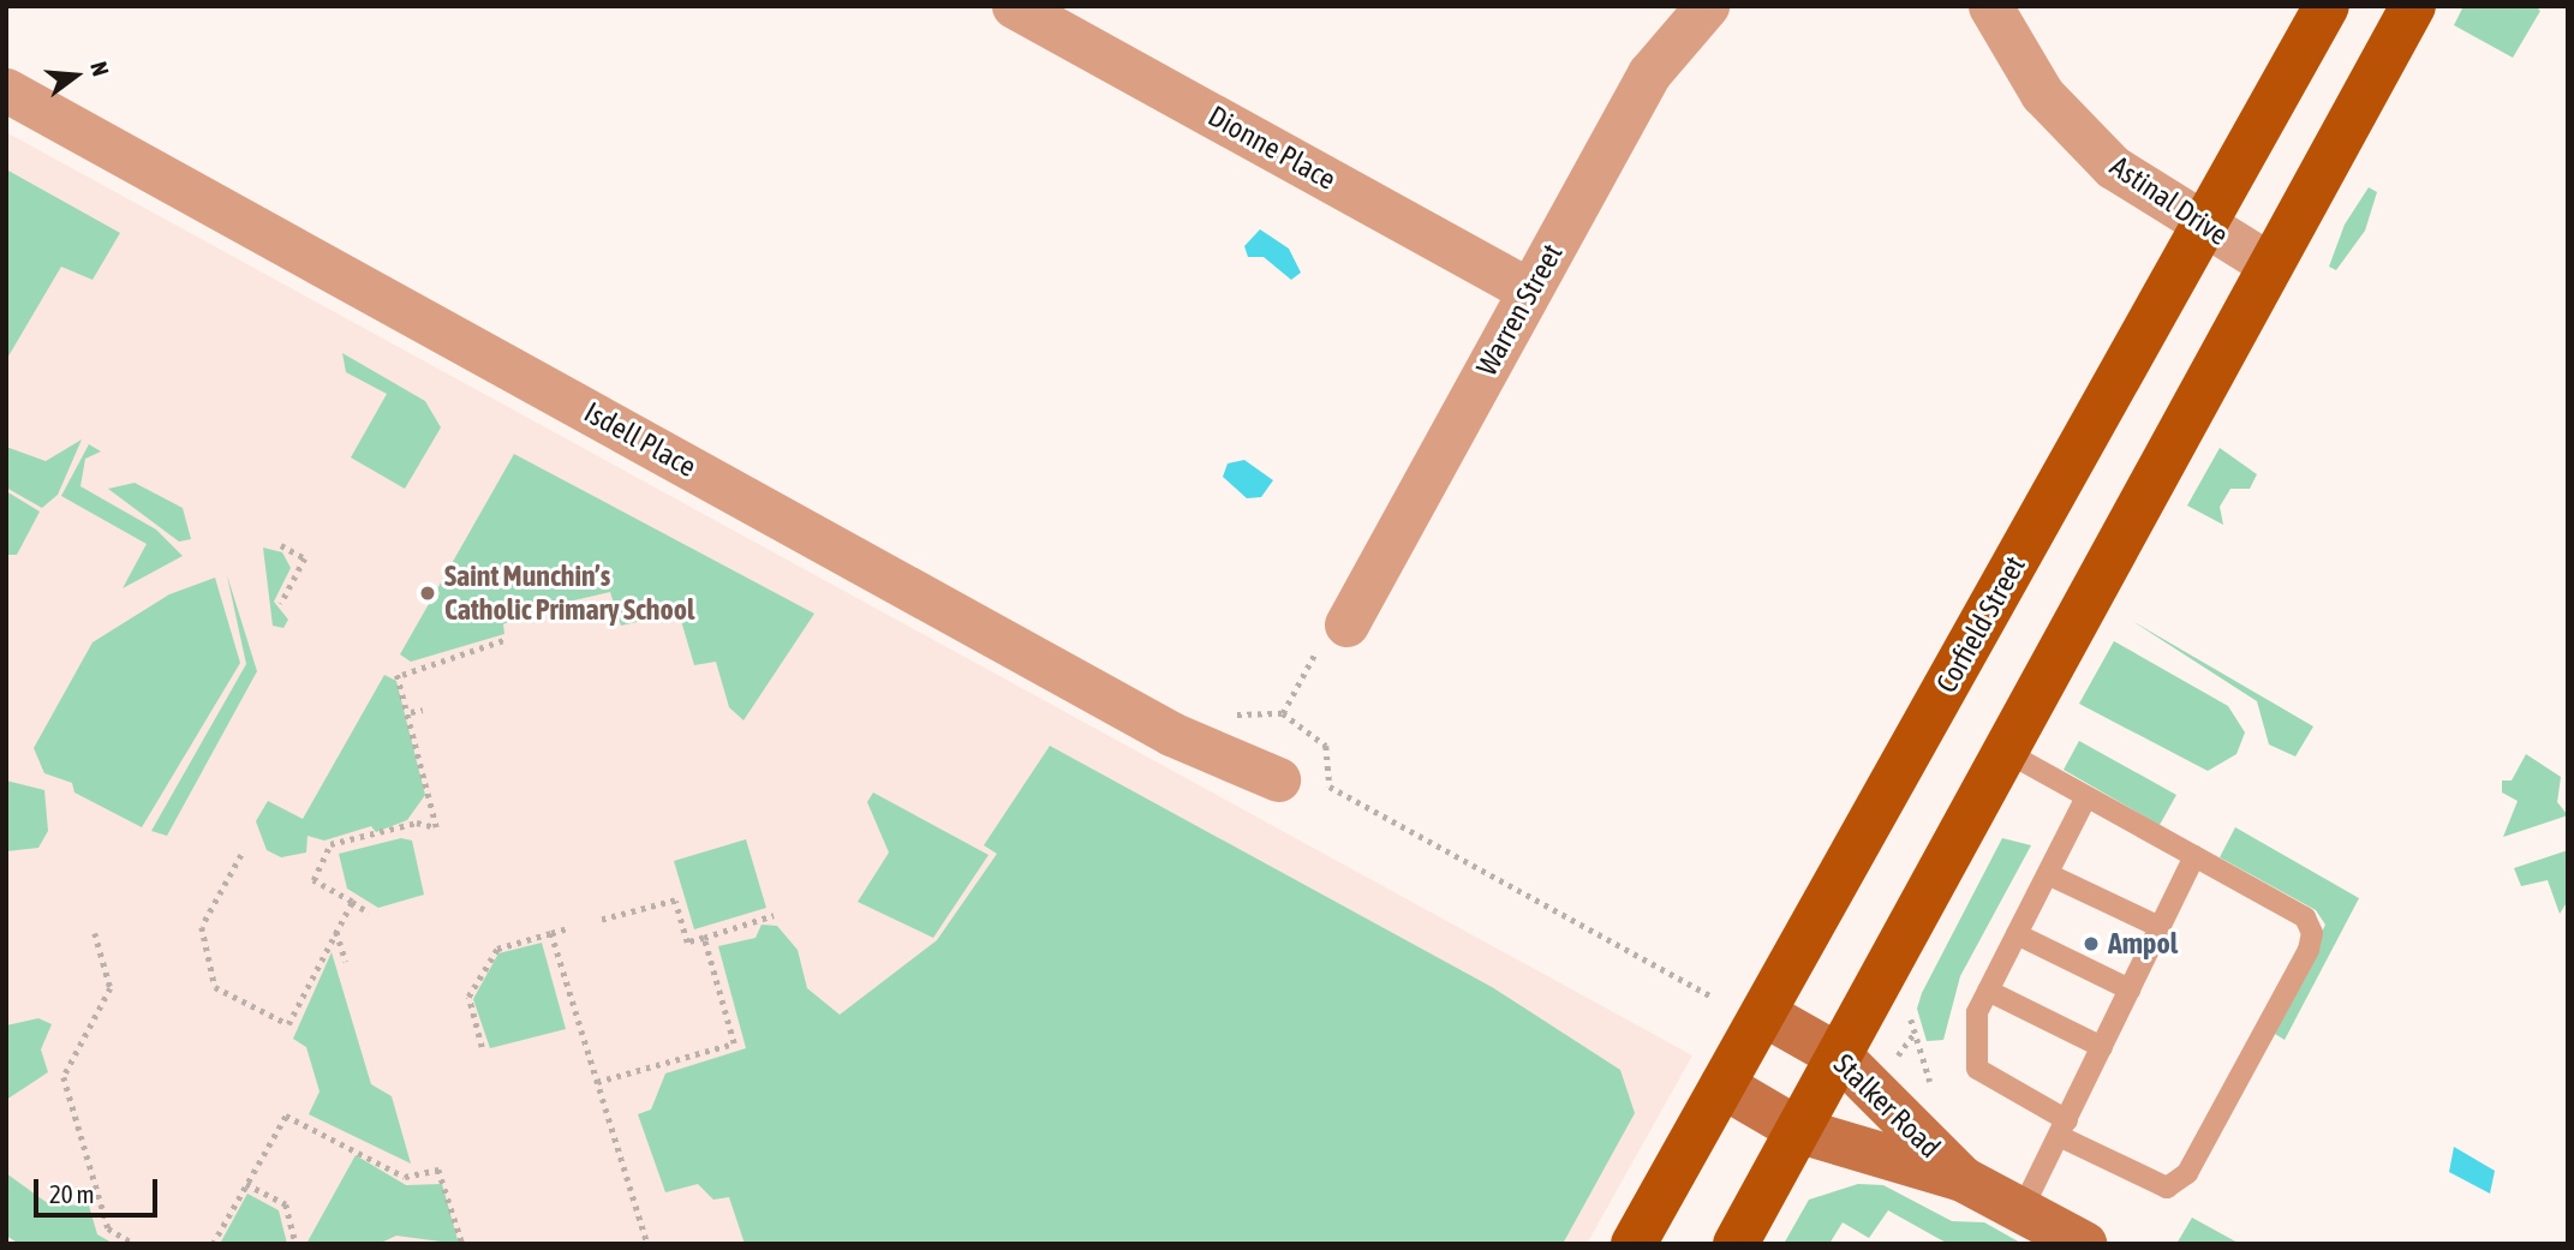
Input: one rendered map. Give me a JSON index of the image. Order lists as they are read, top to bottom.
{
  "streets": {
    "main road": ["Corfield Street", "Stalker Road"],
    "street": [
      "Dionne Place",
      "Astinal Drive",
      "Warren Street",
      "Isdell Place"
    ]
  },
  "crossings": [
    ["Dionne Place", "Warren Street"],
    ["Astinal Drive", "Corfield Street"],
    ["Corfield Street", "Stalker Road"]
  ],
  "places": ["Saint Munchin’s Catholic Primary School", "Ampol"],
  "scale_bar": "20 m",
  "north": "right"
}
